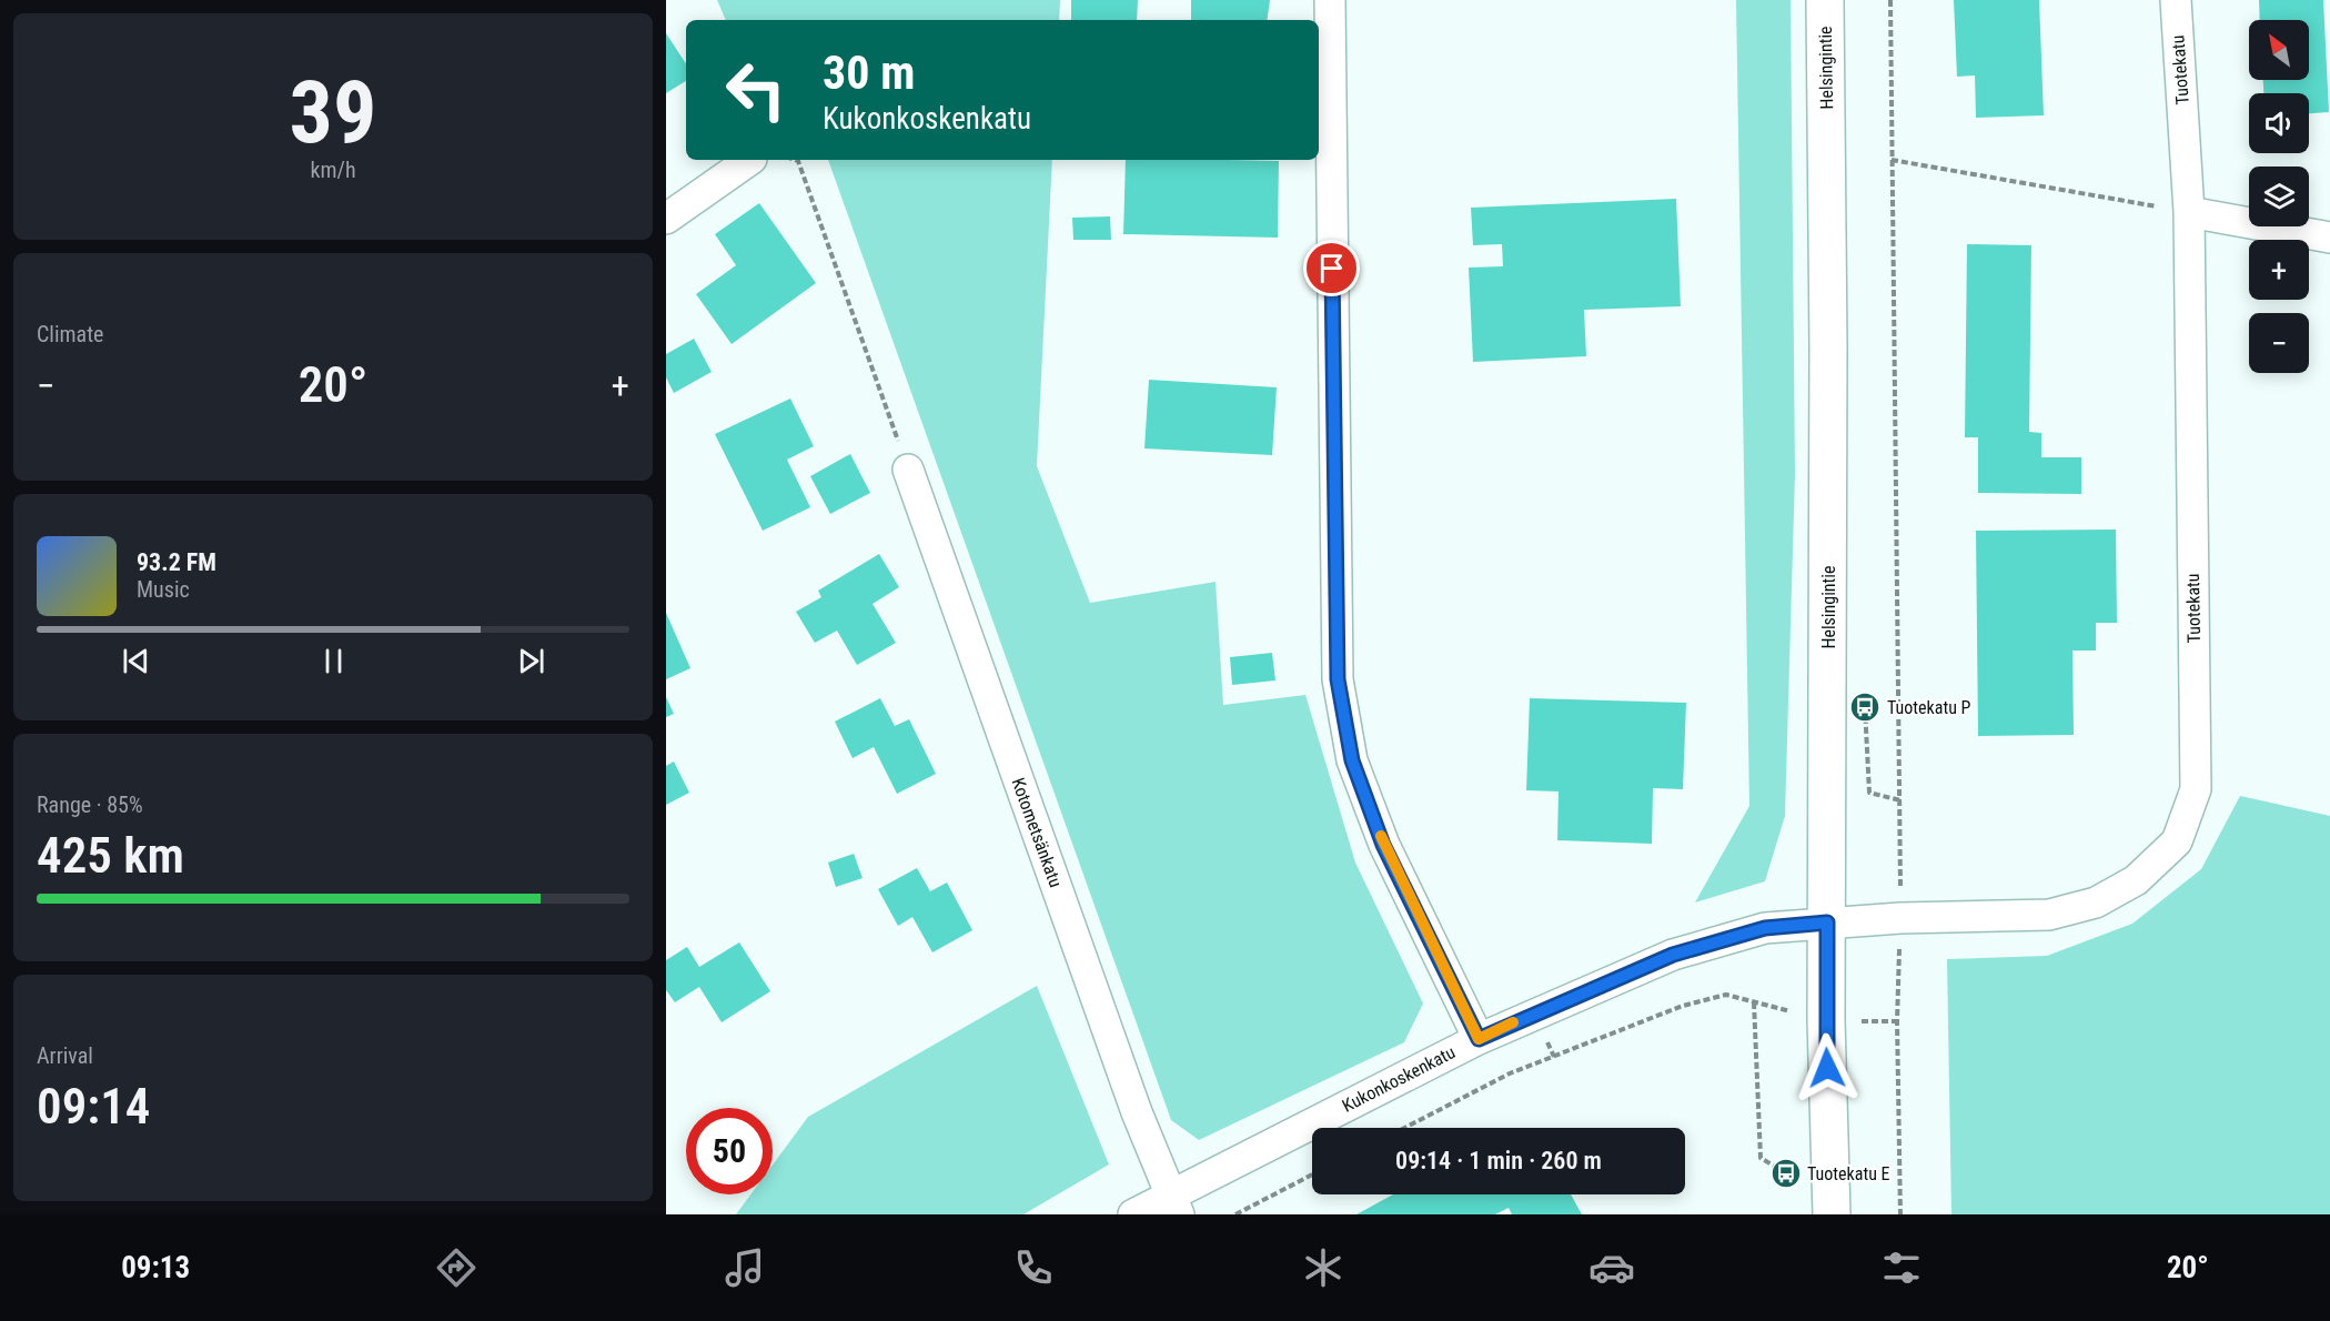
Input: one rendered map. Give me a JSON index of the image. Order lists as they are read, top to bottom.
{
  "streets": {
    "main road": ["Helsingintie"],
    "street": ["Tuotekatu", "Kotometsänkatu", "Kukonkoskenkatu"]
  },
  "crossings": [
    ["Helsingintie", "Tuotekatu"],
    ["Helsingintie", "Kukonkoskenkatu"],
    ["Tuotekatu", "Kukonkoskenkatu"],
    ["Kotometsänkatu", "Kukonkoskenkatu"]
  ],
  "places": {
    "bus stop": ["Tuotekatu P", "Tuotekatu E"]
  },
  "north": "top left",
  "page": {
    "tile": [
      ["39", "km/h"],
      "Climate",
      ["Range · 85%", "425 km"],
      ["Arrival", "09:14"]
    ],
    "map_buttons": ["+", "−"],
    "turn": ["30 m", "Kukonkoskenkatu"],
    "heat": ["−", "20°", "+"],
    "song": ["93.2 FM", "Music"],
    "limit": "50",
    "trip": "09:14 · 1 min · 260 m",
    "tabs": ["09:13", "20°"]
  }
}
